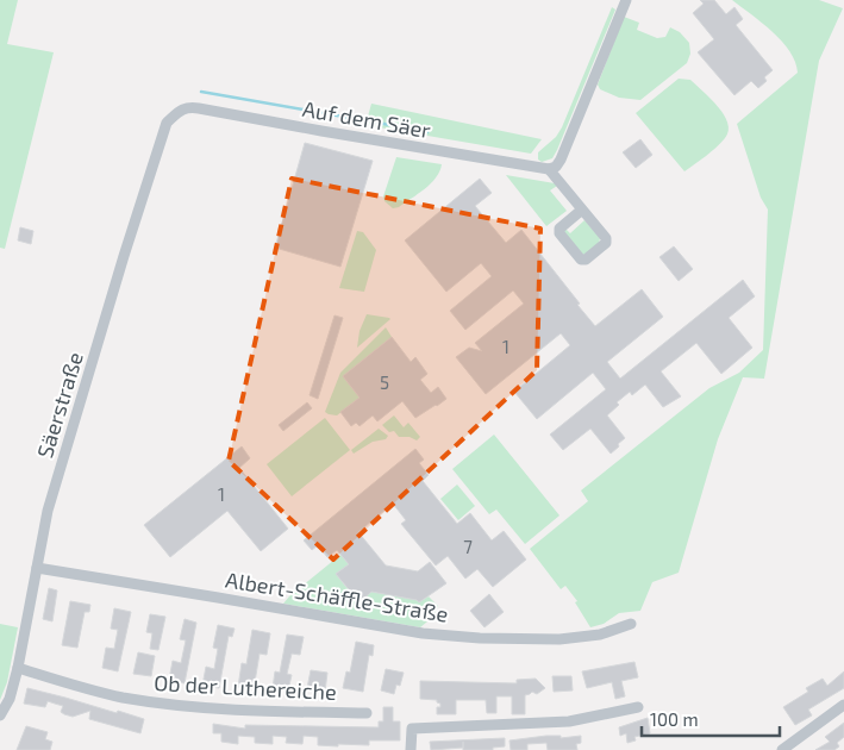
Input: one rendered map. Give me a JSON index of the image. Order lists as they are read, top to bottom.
{
  "streets": {
    "street": [
      "Auf dem Säer",
      "Säerstraße",
      "Albert-Schäffle-Straße",
      "Ob der Luthereiche"
    ]
  },
  "crossings": [
    ["Auf dem Säer", "Säerstraße"],
    ["Säerstraße", "Albert-Schäffle-Straße"],
    ["Säerstraße", "Ob der Luthereiche"]
  ],
  "house_numbers": [
    "1",
    "5",
    "1",
    "7"
  ],
  "scale_bar": "100 m"
}
